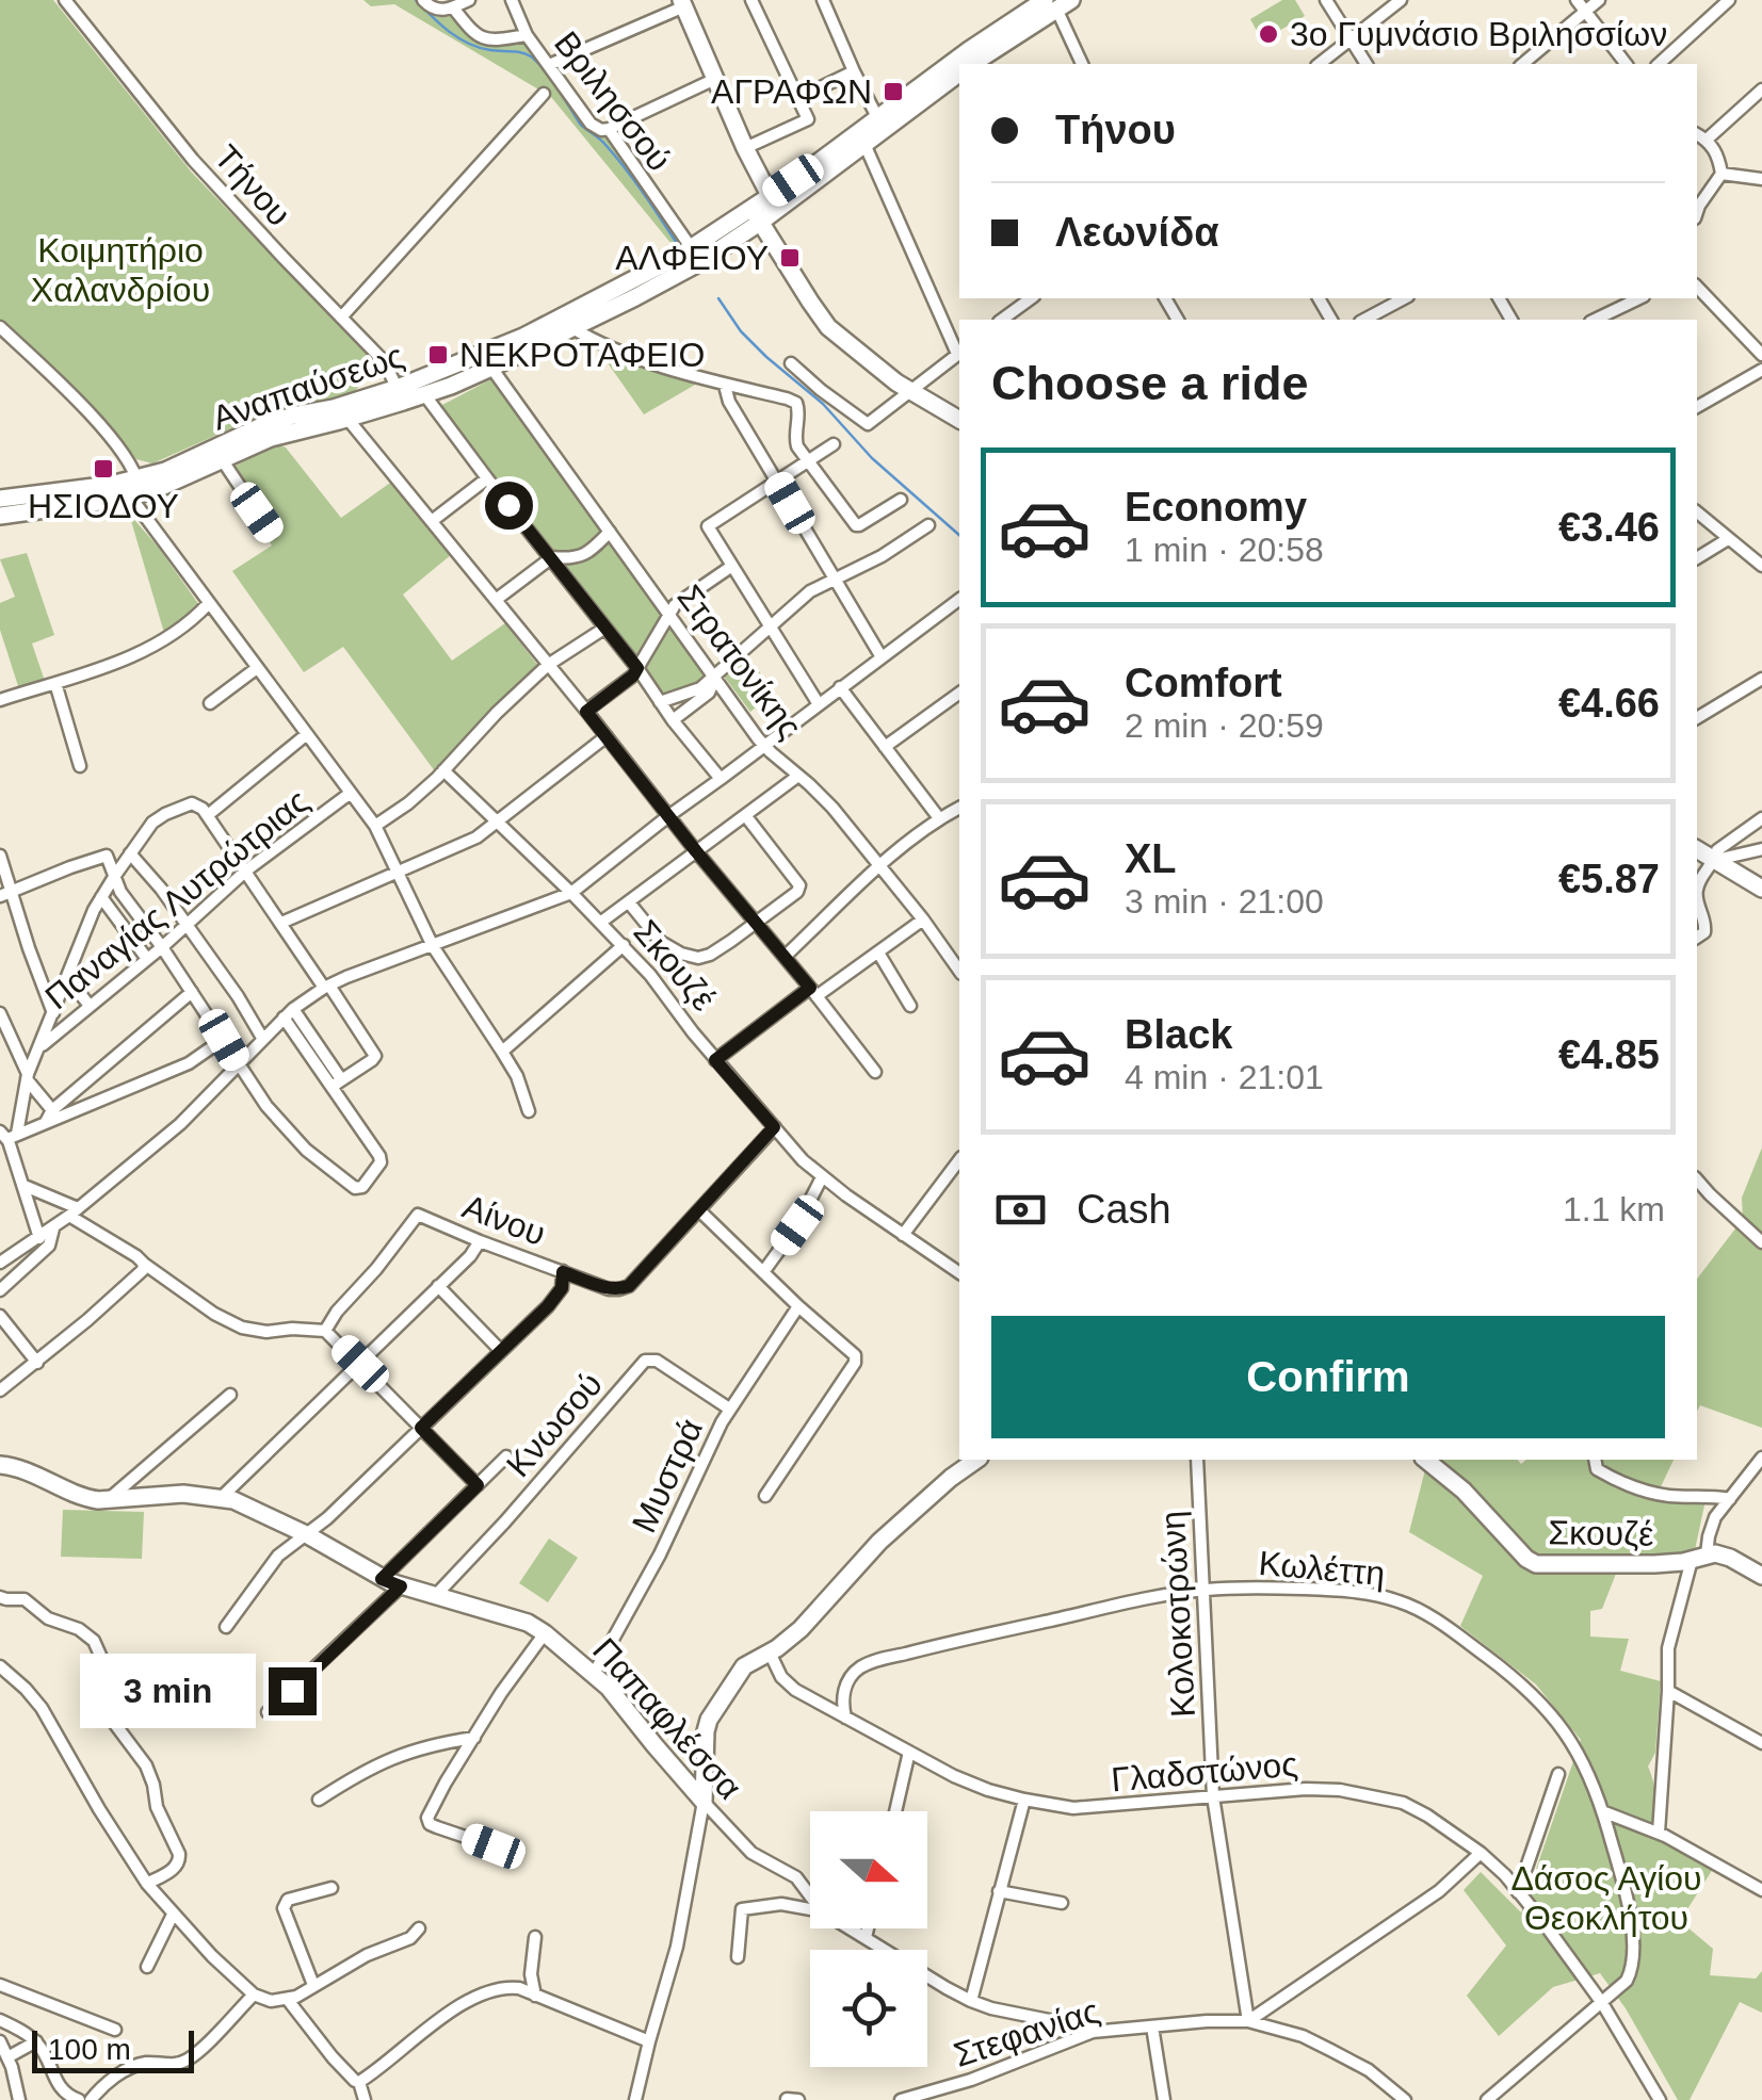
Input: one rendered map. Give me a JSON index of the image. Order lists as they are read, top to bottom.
{
  "streets": {
    "main road": ["Αναπαύσεως", "Σκουζέ", "Παπαφλέσσα"],
    "street": [
      "Βριλησσού",
      "Τήνου",
      "Στρατονίκης",
      "Παναγίας Λυτρώτριας",
      "Αίνου",
      "Κνωσού",
      "Μυστρά",
      "Κωλέττη",
      "Κολοκοτρώνη",
      "Γλαδστώνος",
      "Στεφανίας"
    ]
  },
  "crossings": [
    ["Βριλησσού", "Αναπαύσεως"],
    ["Τήνου", "Αναπαύσεως"],
    ["Αναπαύσεως", "Στρατονίκης"],
    ["Σκουζέ", "Αίνου"],
    ["Κνωσού", "Μυστρά"],
    ["Κνωσού", "Παπαφλέσσα"],
    ["Μυστρά", "Παπαφλέσσα"],
    ["Κωλέττη", "Κολοκοτρώνη"],
    ["Κωλέττη", "Γλαδστώνος"],
    ["Κολοκοτρώνη", "Γλαδστώνος"],
    ["Κολοκοτρώνη", "Στεφανίας"],
    ["Παπαφλέσσα", "Στεφανίας"]
  ],
  "parks": ["Κοιμητήριο Χαλανδρίου", "Δάσος Αγίου Θεοκλήτου"],
  "places": {
    "other": ["3ο Γυμνάσιο Βριλησσίων"],
    "transit": [
      "ΑΓΡΑΦΩΝ",
      "ΑΛΦΕΙΟΥ",
      "ΝΕΚΡΟΤΑΦΕΙΟ",
      "ΗΣΙΟΔΟΥ"
    ]
  },
  "scale_bar": "100 m",
  "north": "right",
  "page": {
    "banner": ["Τήνου", "Λεωνίδα"],
    "heading": "Choose a ride",
    "list": [
      {
        "name": "Economy",
        "note": "1 min · 20:58",
        "value": "€3.46"
      },
      {
        "name": "Comfort",
        "note": "2 min · 20:59",
        "value": "€4.66"
      },
      {
        "name": "XL",
        "note": "3 min · 21:00",
        "value": "€5.87"
      },
      {
        "name": "Black",
        "note": "4 min · 21:01",
        "value": "€4.85"
      }
    ],
    "pay": ["Cash", "1.1 km"],
    "buttons": "Confirm",
    "bubble": "3 min",
    "scale": "100 m"
  }
}
